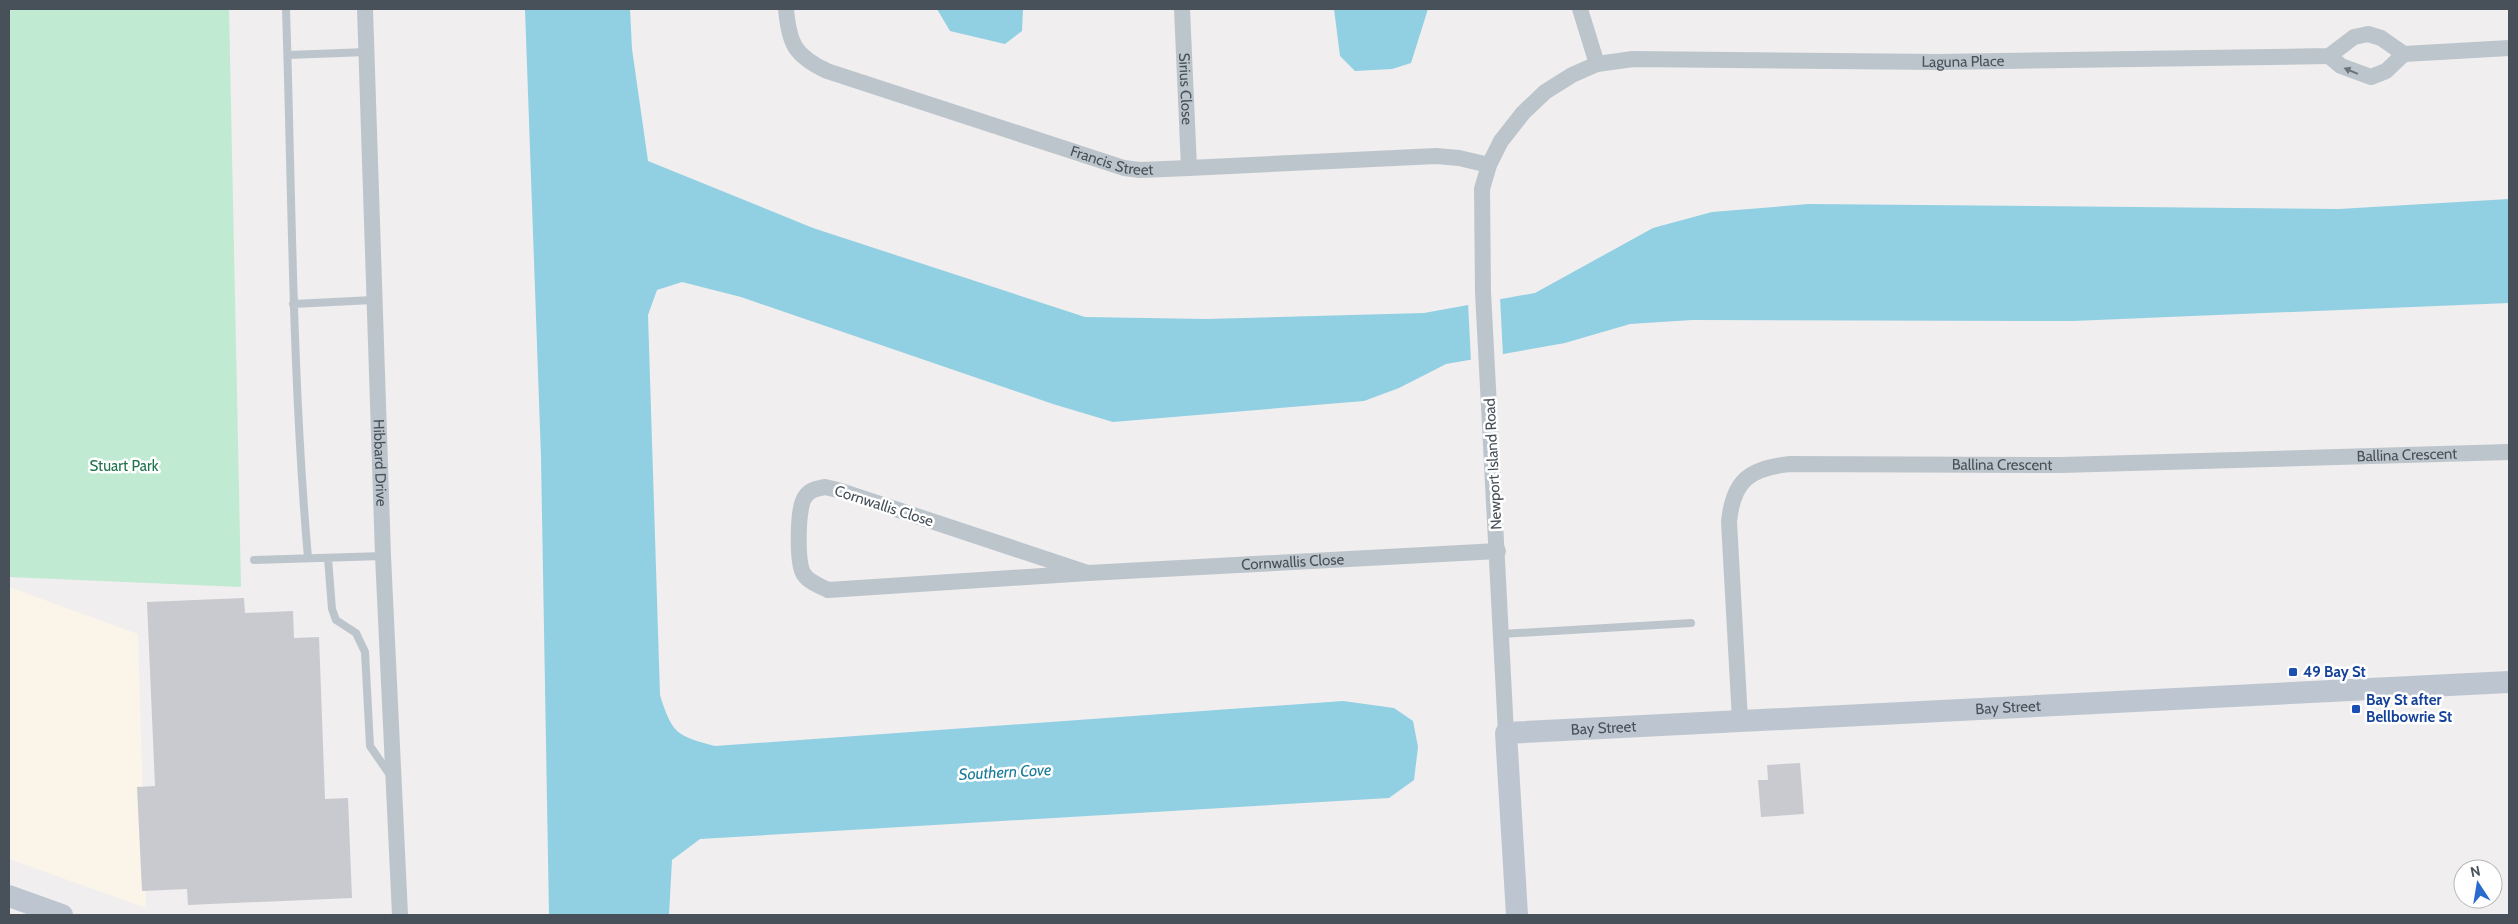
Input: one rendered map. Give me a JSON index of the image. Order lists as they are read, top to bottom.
{
  "streets": {
    "street": [
      "Laguna Place",
      "Sirius Close",
      "Francis Street",
      "Ballina Crescent",
      "Hibbard Drive",
      "Newport Island Road",
      "Cornwallis Close",
      "Bay Street"
    ]
  },
  "crossings": [
    ["Laguna Place", "Newport Island Road"],
    ["Sirius Close", "Francis Street"],
    ["Francis Street", "Newport Island Road"],
    ["Ballina Crescent", "Bay Street"],
    ["Newport Island Road", "Cornwallis Close"],
    ["Newport Island Road", "Bay Street"]
  ],
  "water": ["Southern Cove"],
  "parks": ["Stuart Park"],
  "places": {
    "transit": ["49 Bay St", "Bay St after Bellbowrie St"]
  },
  "north": "top"
}
